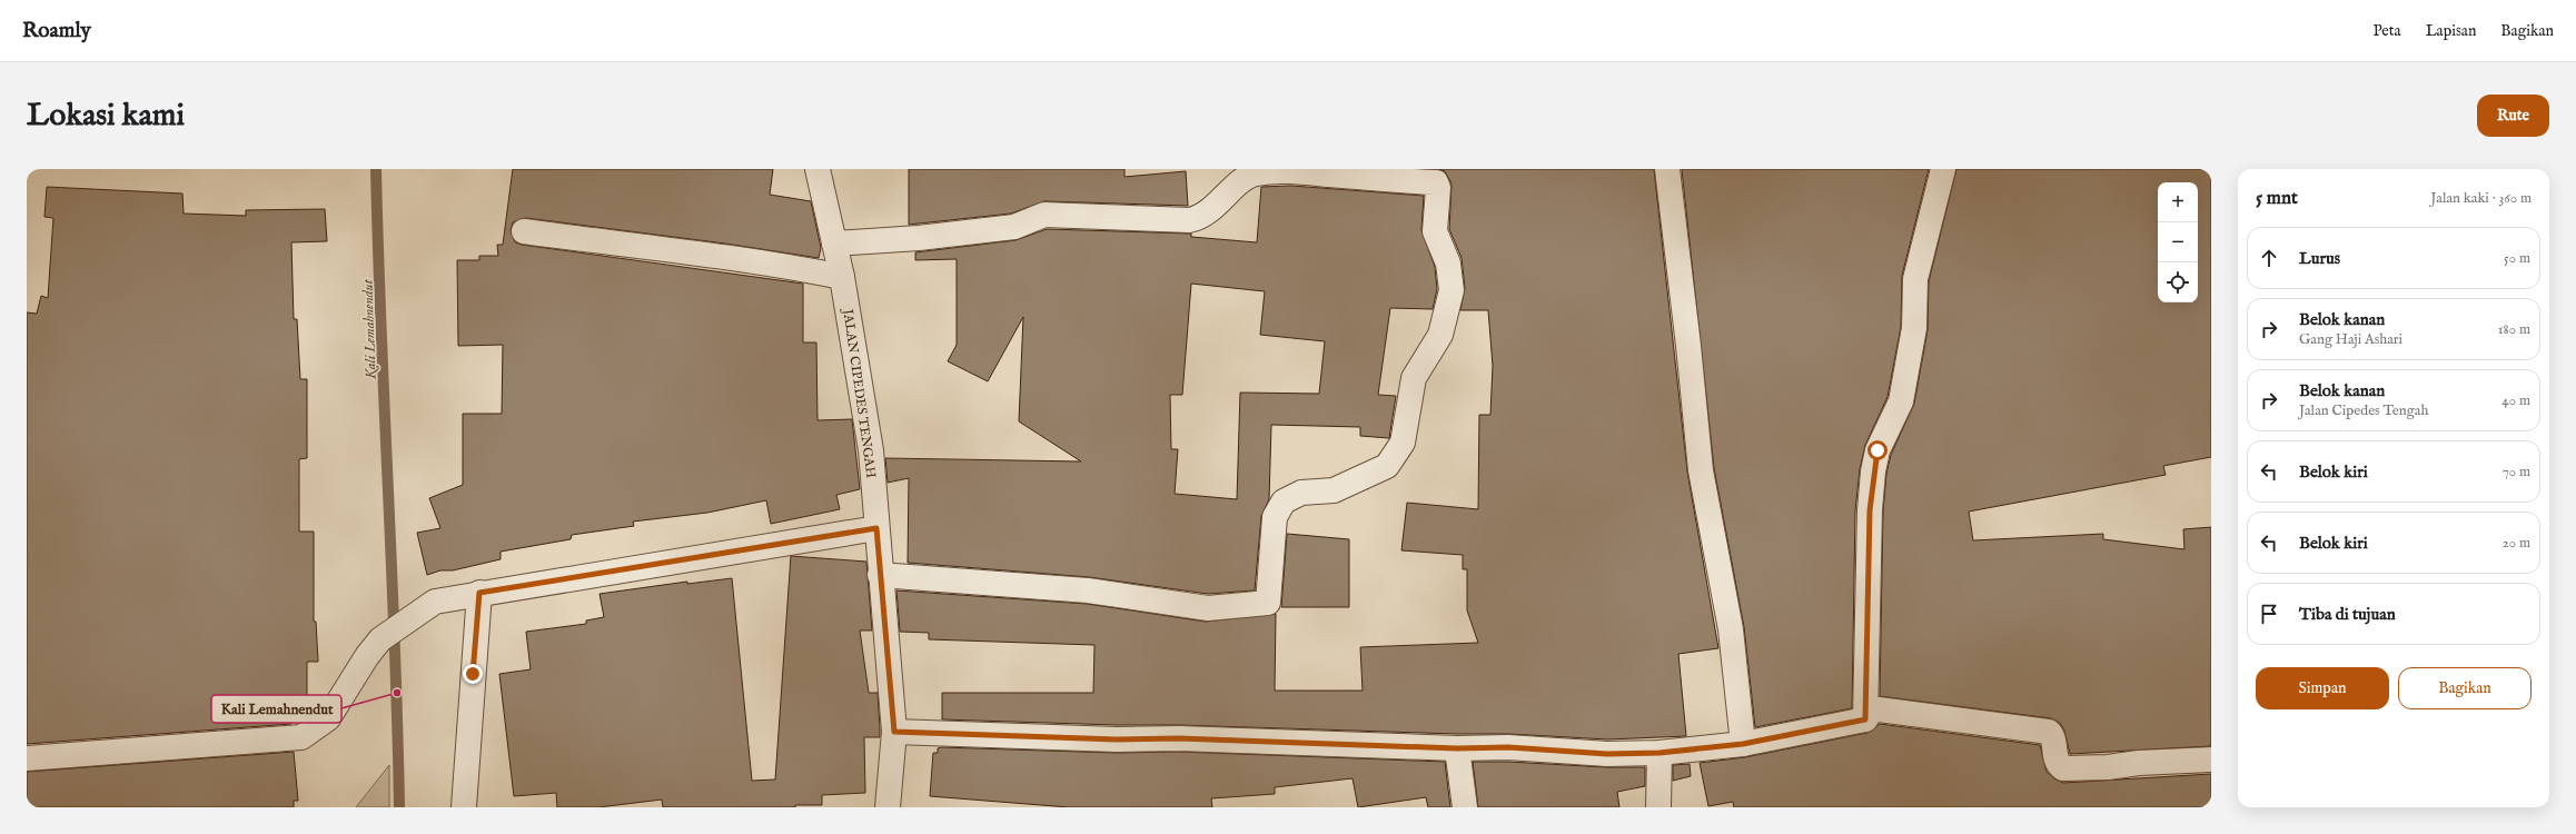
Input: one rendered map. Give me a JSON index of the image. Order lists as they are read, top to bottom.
{
  "streets": {
    "street": ["JALAN CIPEDES TENGAH"]
  },
  "water": ["Kali Lemahnendut"],
  "places": ["Kali Lemahnendut"],
  "page": {
    "header": "Roamly",
    "nav": ["Peta", "Lapisan", "Bagikan"],
    "buttons": [
      "Rute",
      ["Simpan", "Bagikan"]
    ],
    "title": "Lokasi kami",
    "heading": ["5 mnt", "Jalan kaki · 360 m"],
    "map_buttons": ["+", "−"],
    "list": [
      ["Lurus", "50 m"],
      ["Belok kanan", "Gang Haji Ashari", "180 m"],
      ["Belok kanan", "Jalan Cipedes Tengah", "40 m"],
      ["Belok kiri", "70 m"],
      ["Belok kiri", "20 m"],
      "Tiba di tujuan"
    ]
  }
}
